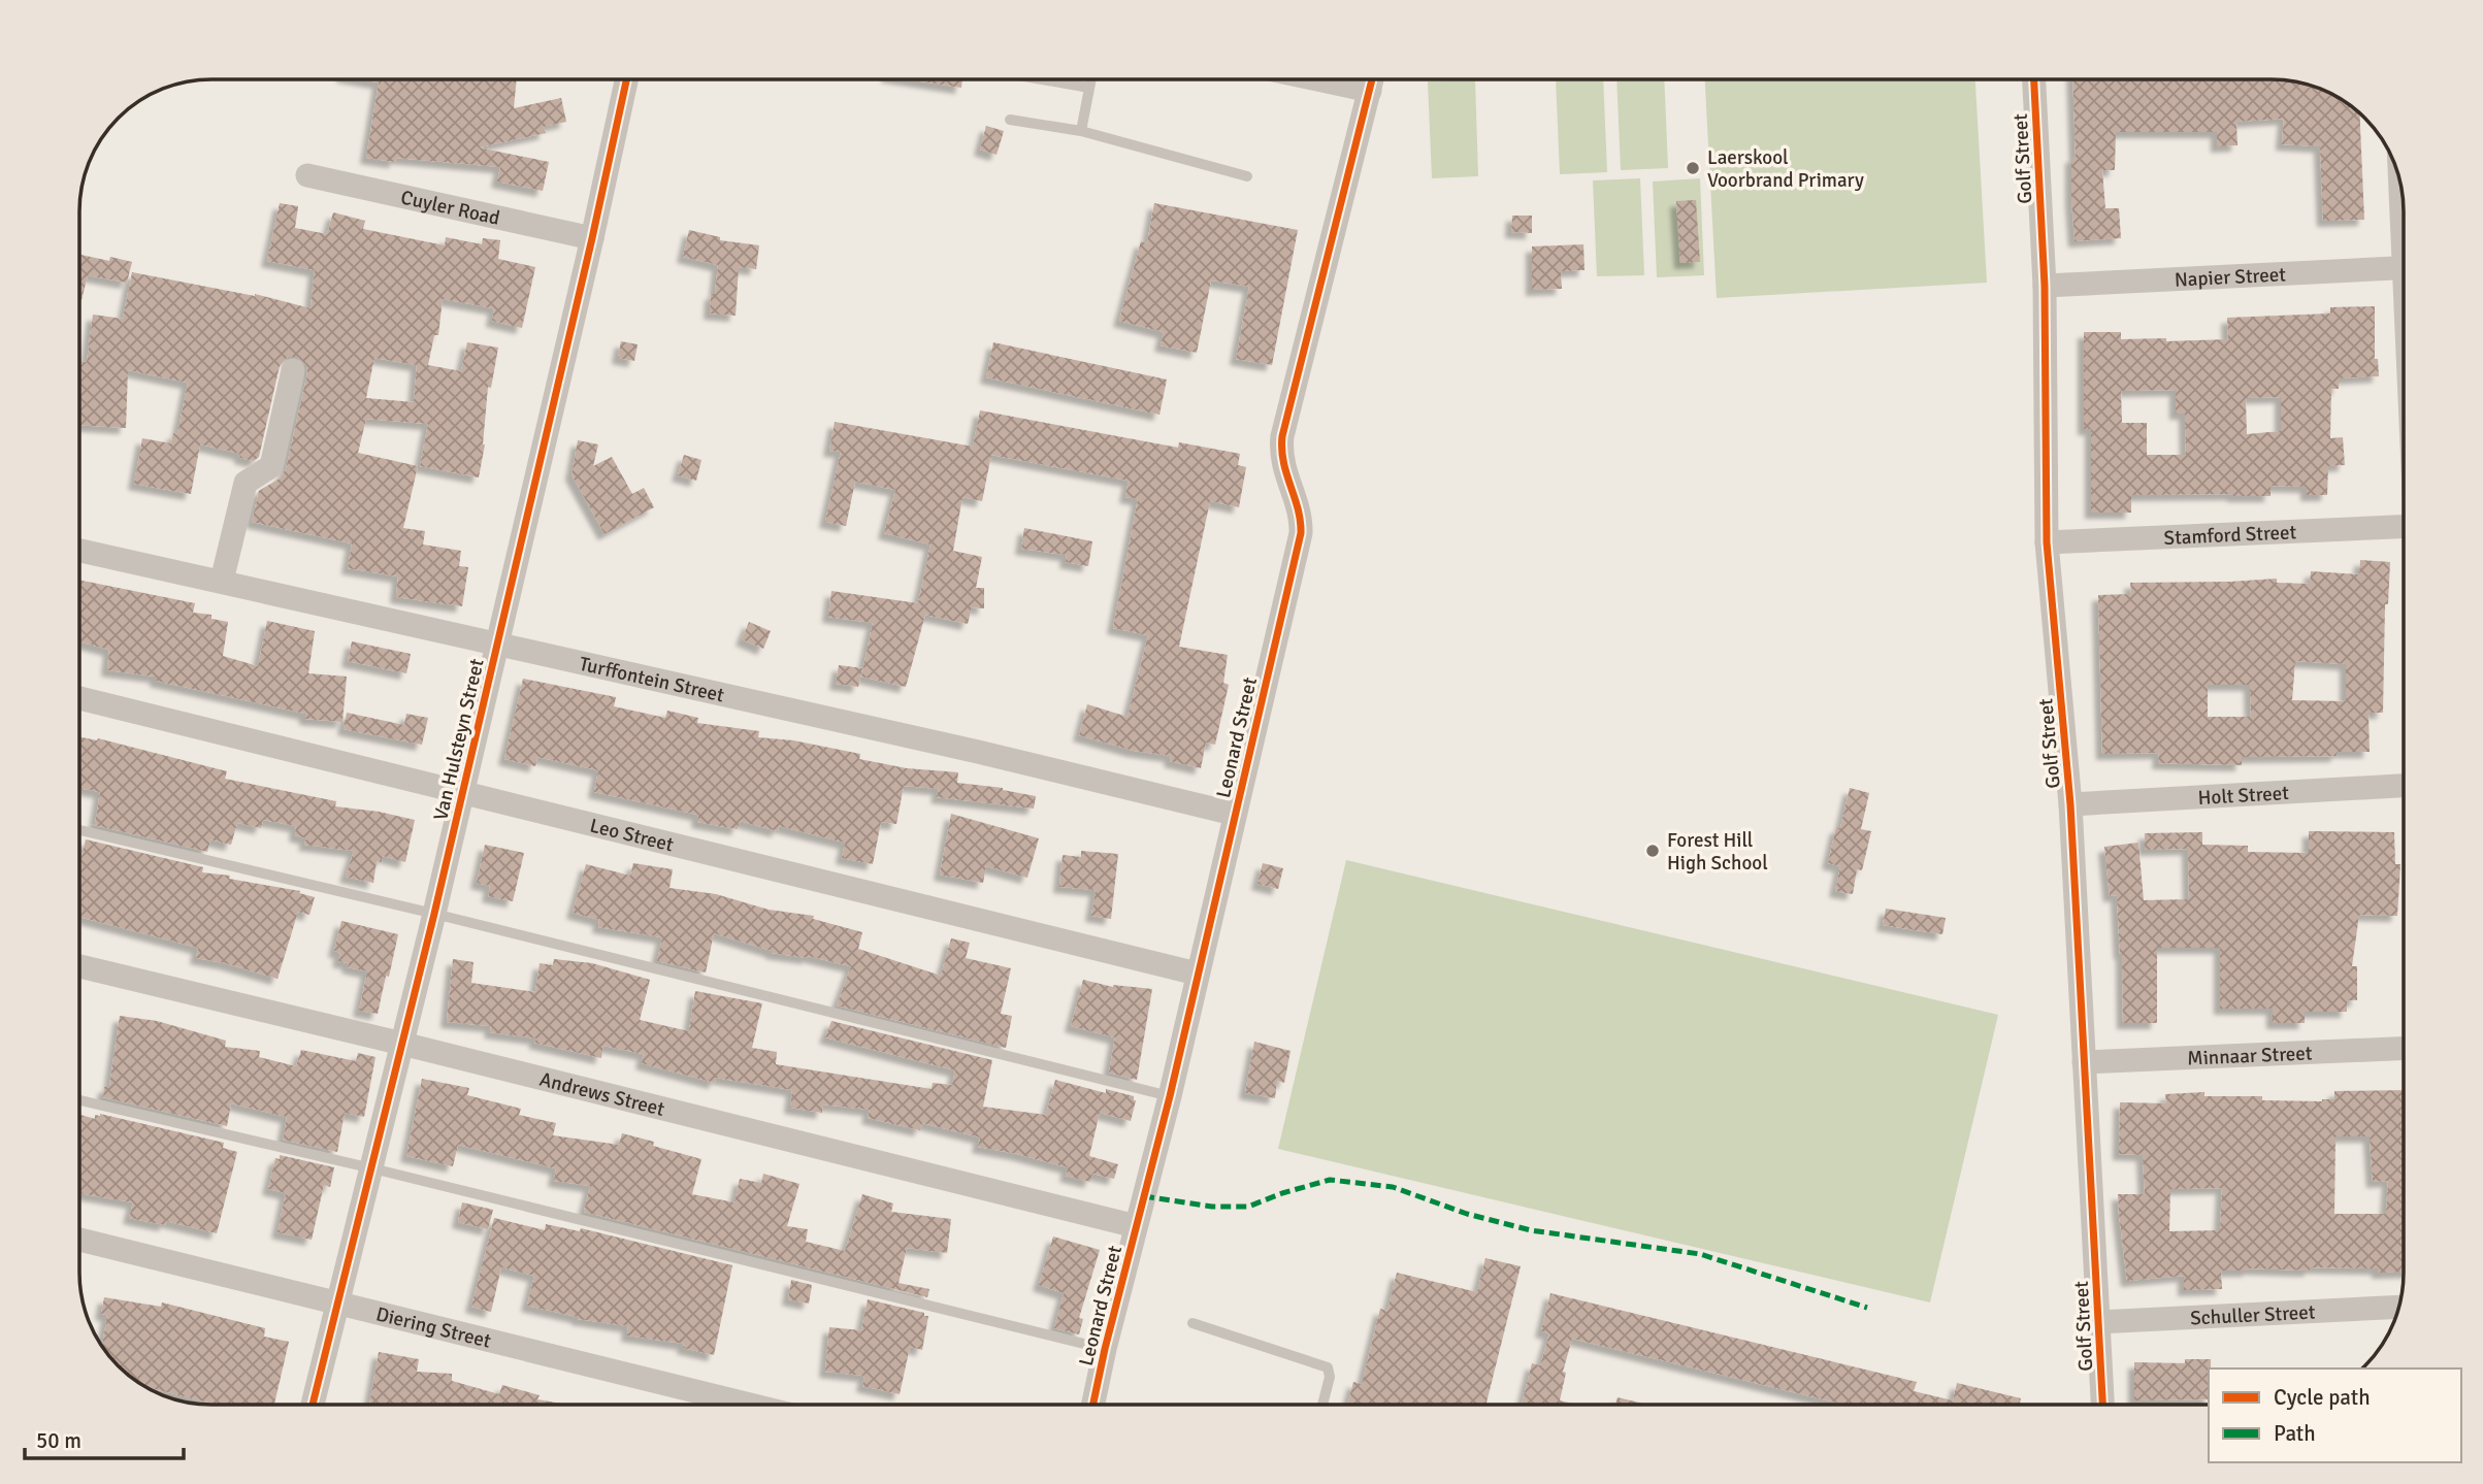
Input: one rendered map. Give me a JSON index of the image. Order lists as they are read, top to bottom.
{
  "streets": {
    "street": [
      "Golf Street",
      "Cuyler Road",
      "Napier Street",
      "Stamford Street",
      "Turffontein Street",
      "Leonard Street",
      "Van Hulsteyn Street",
      "Holt Street",
      "Leo Street",
      "Minnaar Street",
      "Andrews Street",
      "Schuller Street",
      "Diering Street"
    ]
  },
  "crossings": [
    ["Golf Street", "Napier Street"],
    ["Golf Street", "Stamford Street"],
    ["Golf Street", "Holt Street"],
    ["Golf Street", "Minnaar Street"],
    ["Golf Street", "Schuller Street"],
    ["Cuyler Road", "Van Hulsteyn Street"],
    ["Turffontein Street", "Leonard Street"],
    ["Turffontein Street", "Van Hulsteyn Street"],
    ["Leonard Street", "Leo Street"],
    ["Leonard Street", "Andrews Street"],
    ["Van Hulsteyn Street", "Leo Street"],
    ["Van Hulsteyn Street", "Andrews Street"],
    ["Van Hulsteyn Street", "Diering Street"]
  ],
  "places": ["Laerskool Voorbrand Primary", "Forest Hill High School"],
  "legend": ["Cycle path", "Path"],
  "scale_bar": "50 m"
}
